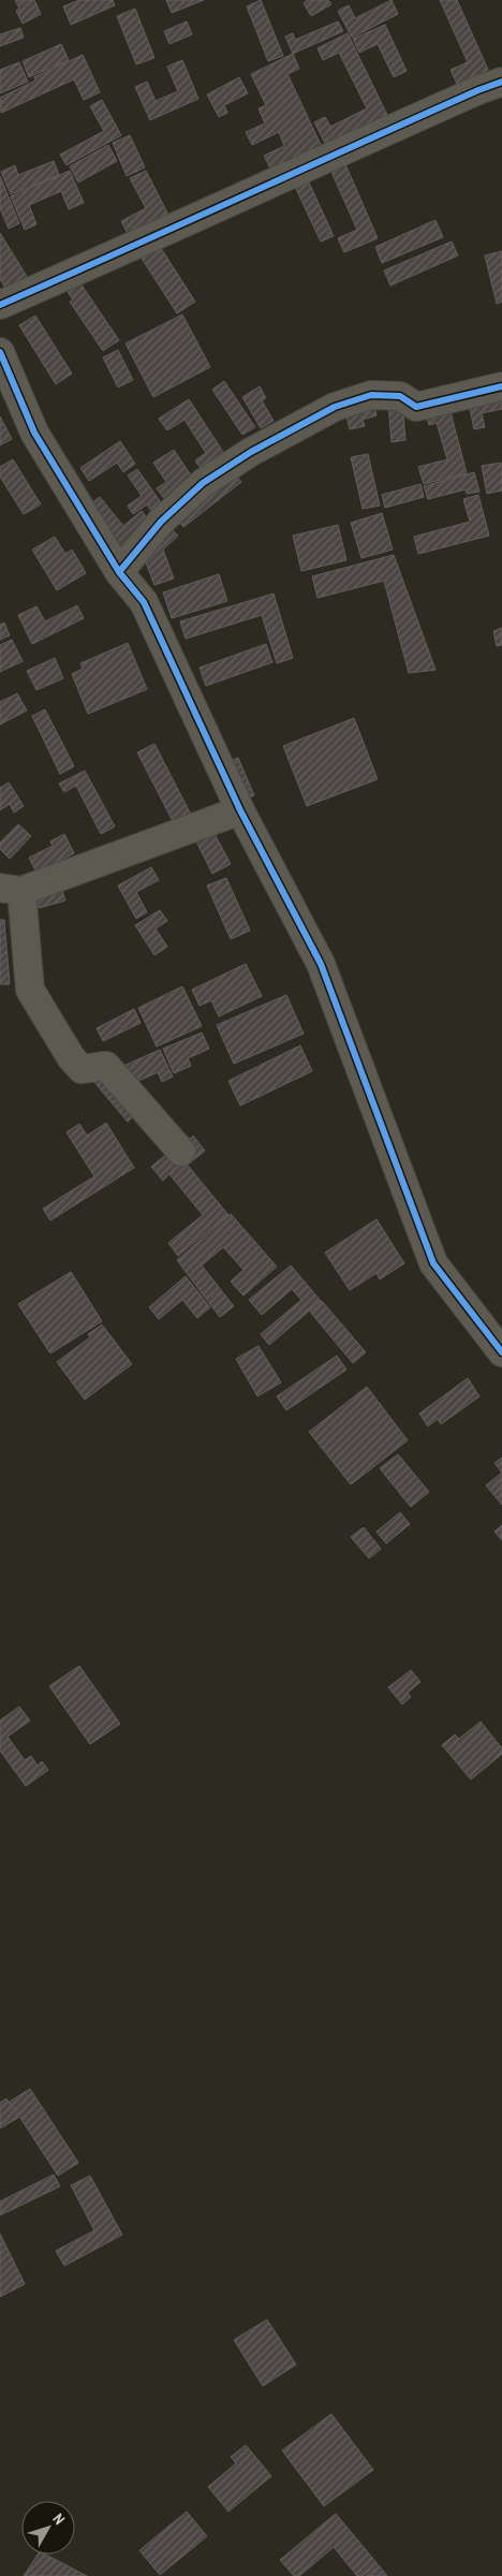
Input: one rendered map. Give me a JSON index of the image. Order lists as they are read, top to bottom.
{
  "north": "top right"
}
